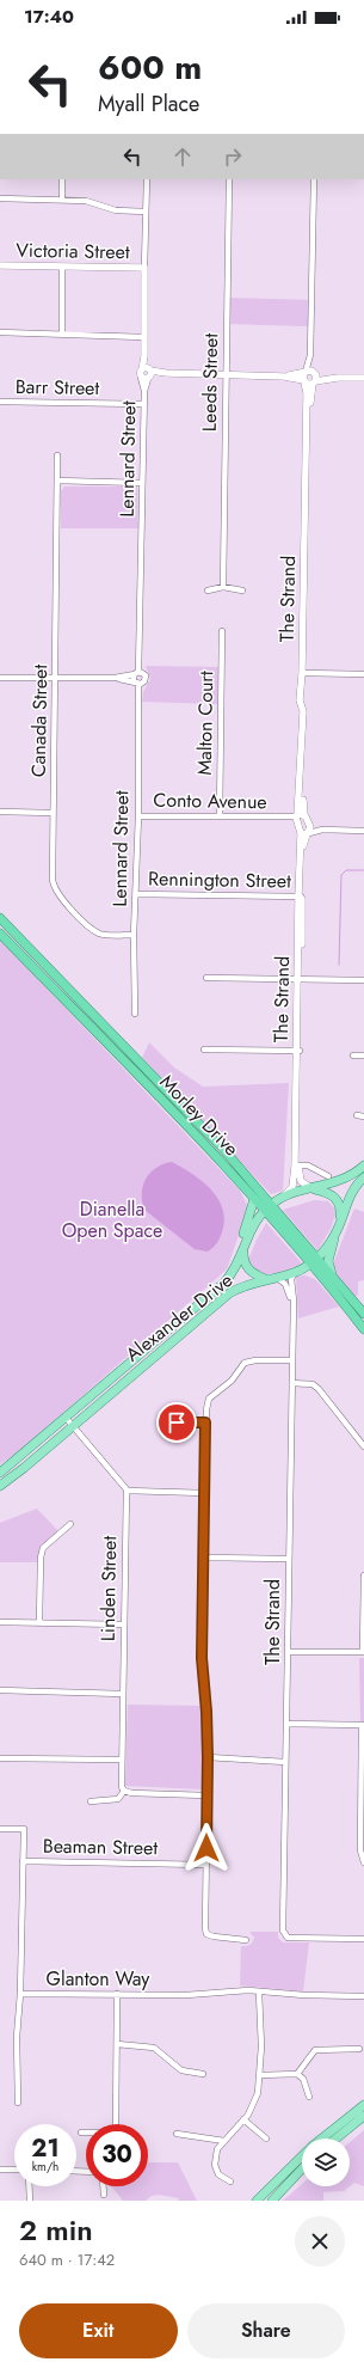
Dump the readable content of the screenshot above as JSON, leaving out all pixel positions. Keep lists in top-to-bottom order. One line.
{"streets":{"highway":["Morley Drive"],"main road":["Alexander Drive"],"street":["Victoria Street","Leeds Street","Barr Street","Lennard Street","The Strand","Canada Street","Malton Court","Conto Avenue","Rennington Street","Linden Street","Beaman Street","Glanton Way"]},"crossings":[["Victoria Street","Lennard Street"],["Barr Street","Lennard Street"],["Lennard Street","Canada Street"],["Lennard Street","Conto Avenue"],["Lennard Street","Rennington Street"],["The Strand","Conto Avenue"],["The Strand","Rennington Street"],["The Strand","Alexander Drive"],["Malton Court","Conto Avenue"],["Morley Drive","Alexander Drive"],["Beaman Street","Glanton Way"]],"parks":["Dianella Open Space"],"page":{"status":"17:40","turn":["600 m","Myall Place"],"speed":"21 km/h","limit":"30","heading":["2 min","640 m · 17:42"],"buttons":["Exit","Share"]}}
